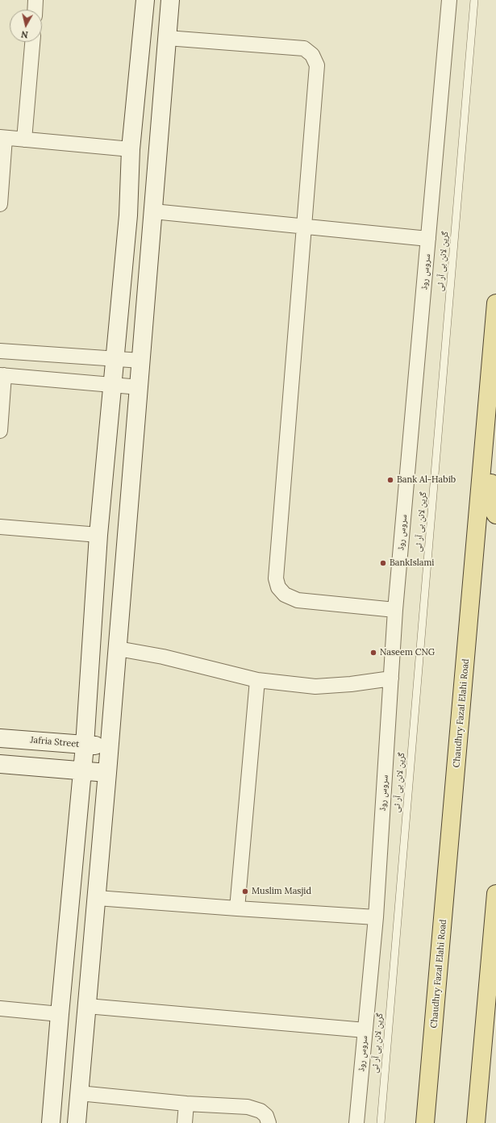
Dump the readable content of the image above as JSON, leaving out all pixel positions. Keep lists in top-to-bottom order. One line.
{"streets":{"main road":["Chaudhry Fazal Elahi Road"],"street":["سروس روڈ","Jafria Street"],"lane":["گرین لائن بی آر ٹی"]},"places":["Bank Al-Habib","BankIslami","Naseem CNG","Muslim Masjid"],"north":"bottom"}
